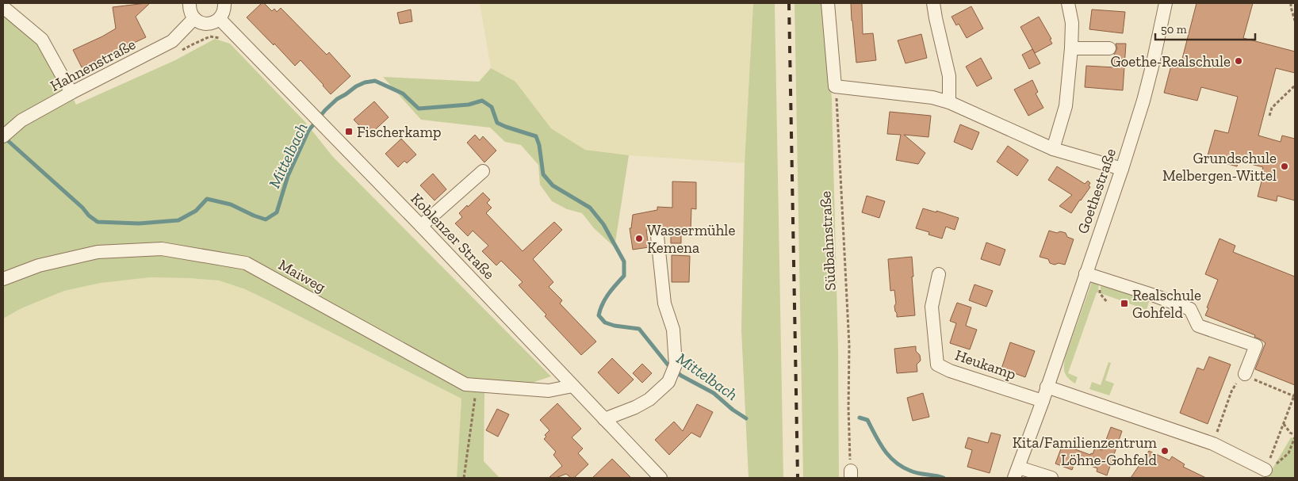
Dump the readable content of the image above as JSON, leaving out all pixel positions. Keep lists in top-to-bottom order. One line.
{"streets":{"street":["Hahnenstraße","Goethestraße","Koblenzer Straße","Maiweg","Heukamp"],"path":["Südbahnstraße"]},"crossings":[["Goethestraße","Heukamp"],["Koblenzer Straße","Maiweg"]],"water":["Mittelbach"],"places":{"other":["Goethe-Realschule","Grundschule Melbergen-Wittel","Wassermühle Kemena","Kita/Familienzentrum Löhne-Gohfeld"],"transit":["Fischerkamp","Realschule Gohfeld"]},"scale_bar":"50 m"}
